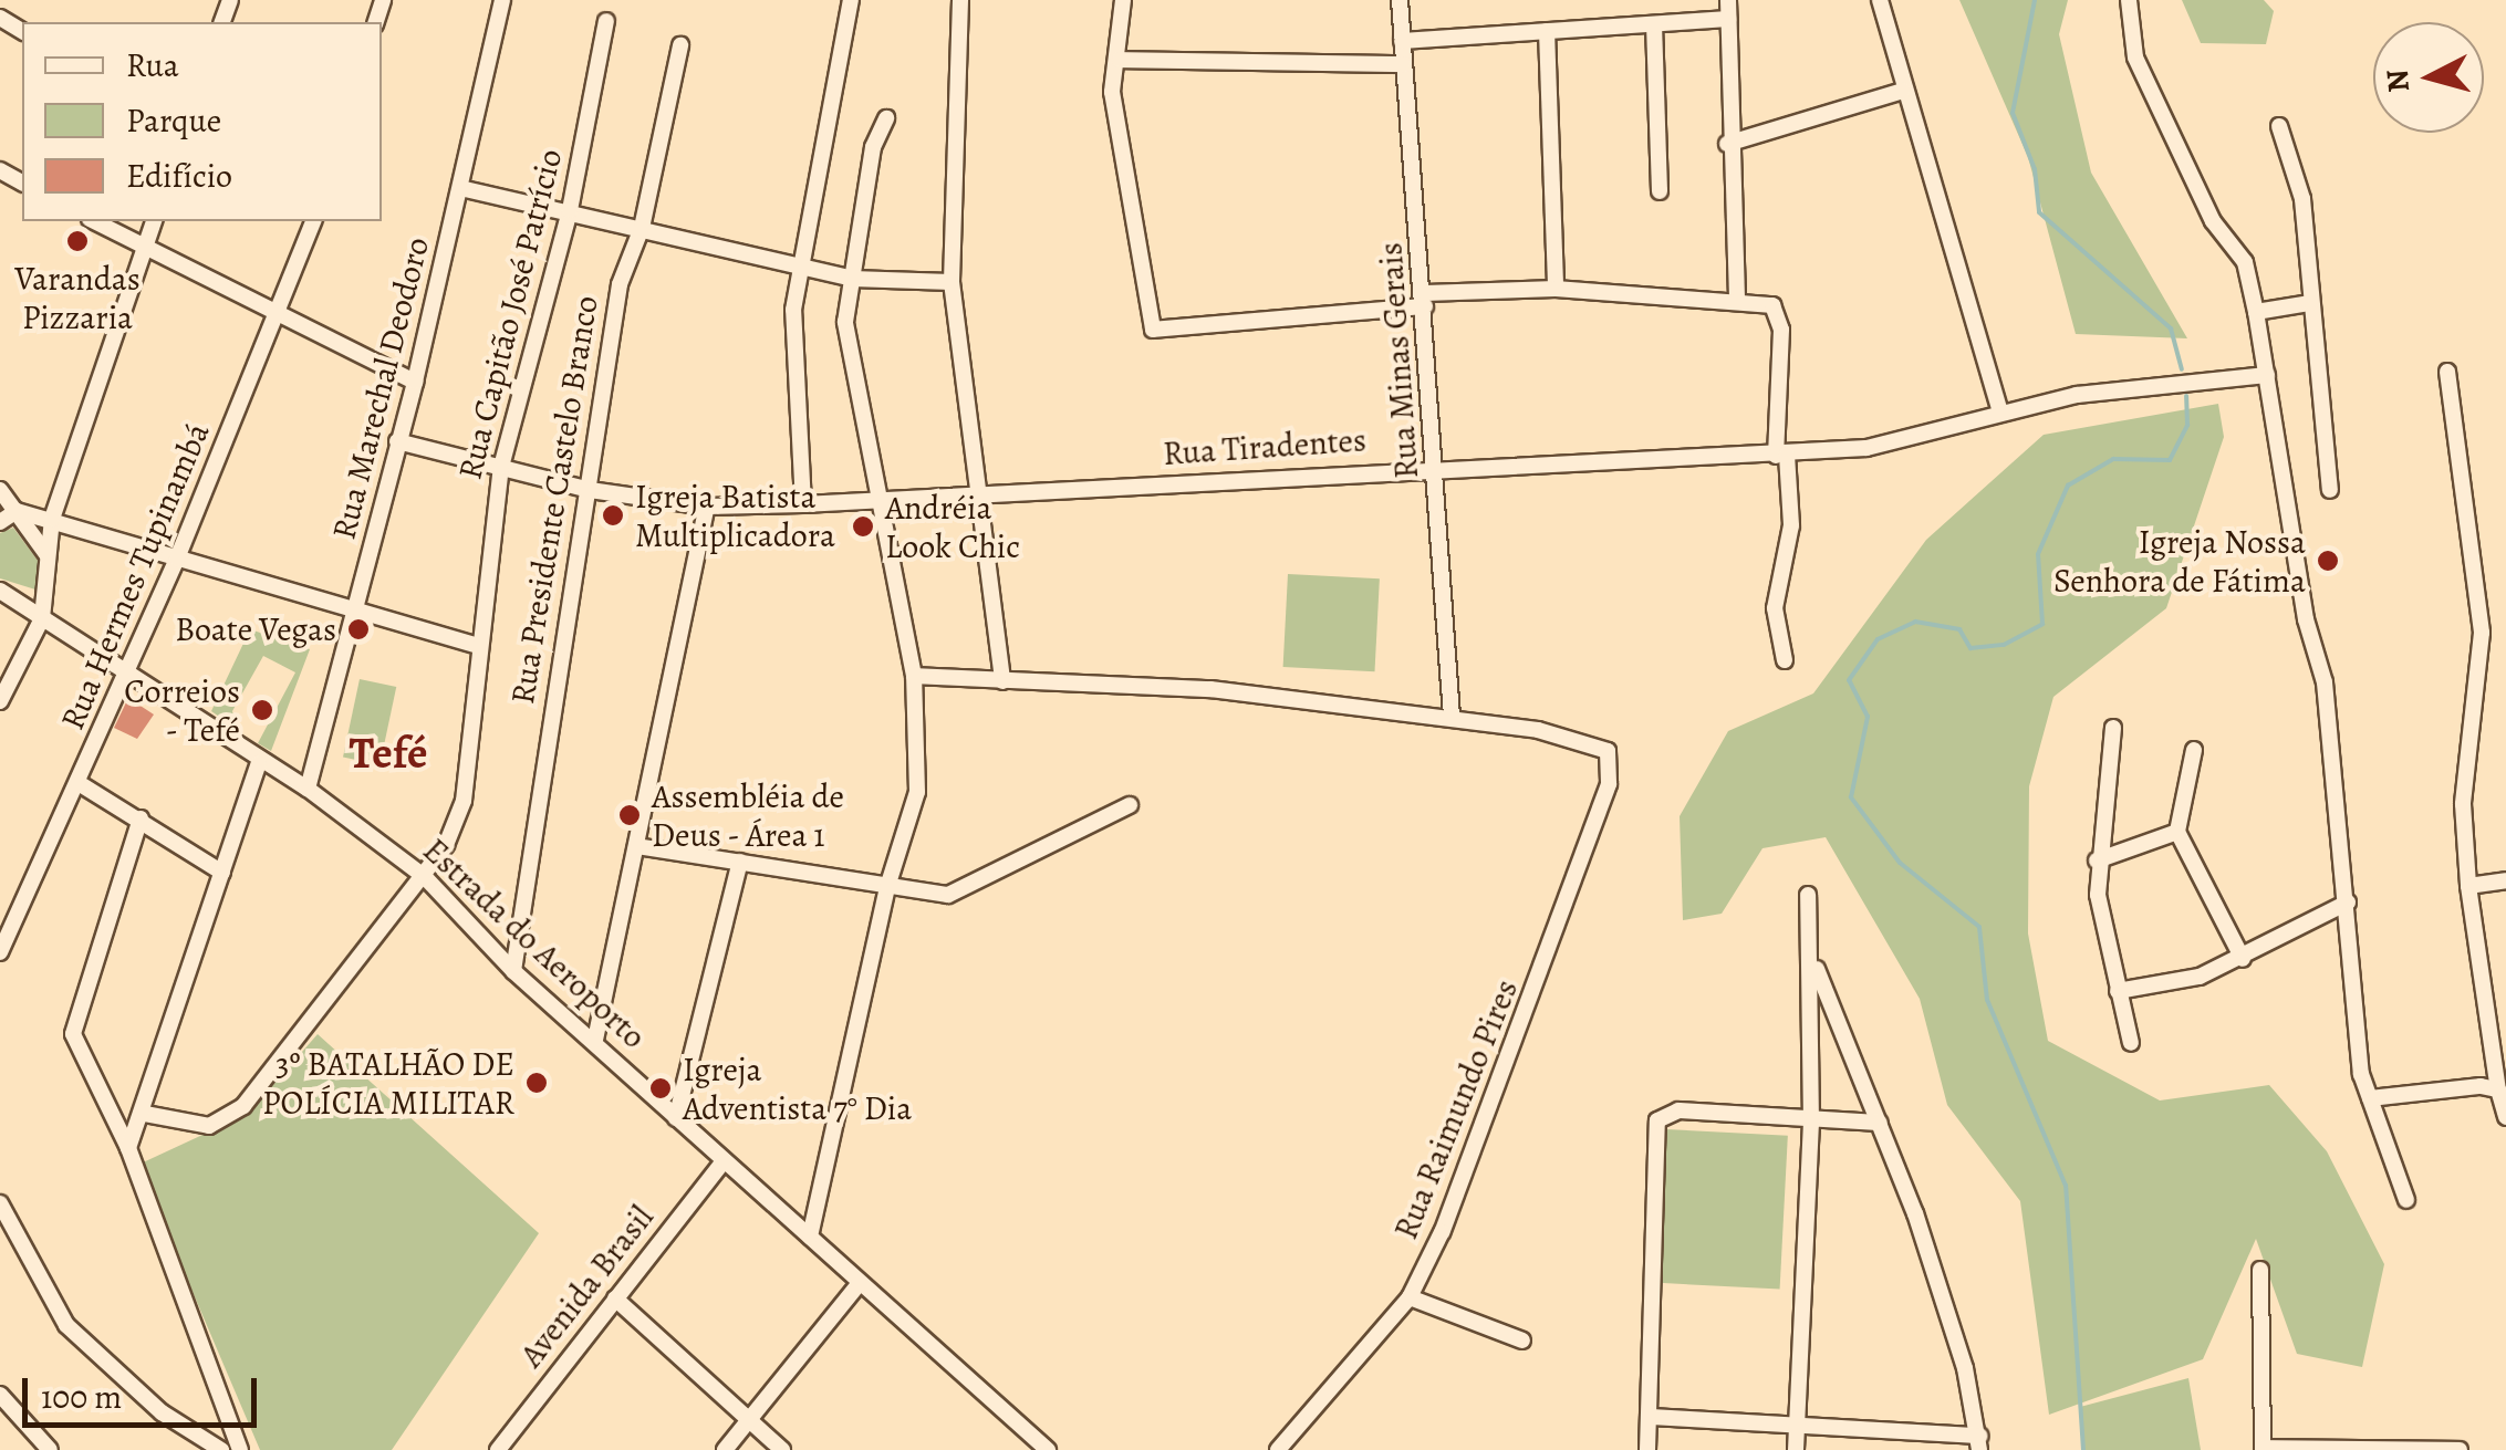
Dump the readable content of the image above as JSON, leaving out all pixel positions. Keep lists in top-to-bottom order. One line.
{"streets":{"street":["Rua Capitão José Patrício","Rua Minas Gerais","Rua Marechal Deodoro","Rua Tiradentes","Rua Presidente Castelo Branco","Rua Hermes Tupinambá","Estrada do Aeroporto","Rua Raimundo Pires","Avenida Brasil"]},"crossings":[["Rua Capitão José Patrício","Rua Tiradentes"],["Rua Capitão José Patrício","Estrada do Aeroporto"],["Rua Minas Gerais","Rua Tiradentes"],["Rua Minas Gerais","Rua Raimundo Pires"],["Rua Marechal Deodoro","Rua Tiradentes"],["Rua Marechal Deodoro","Estrada do Aeroporto"],["Rua Tiradentes","Rua Presidente Castelo Branco"],["Rua Presidente Castelo Branco","Estrada do Aeroporto"],["Rua Hermes Tupinambá","Estrada do Aeroporto"],["Estrada do Aeroporto","Avenida Brasil"]],"districts":["Tefé"],"places":["Varandas Pizzaria","Igreja Batista Multiplicadora","Andréia Look Chic","Igreja Nossa Senhora de Fátima","Boate Vegas","Correios - Tefé","Assembléia de Deus - Área 1","3º BATALHÃO DE POLÍCIA MILITAR","Igreja Adventista 7° Dia"],"legend":["Rua","Parque","Edifício"],"scale_bar":"100 m","north":"left"}
